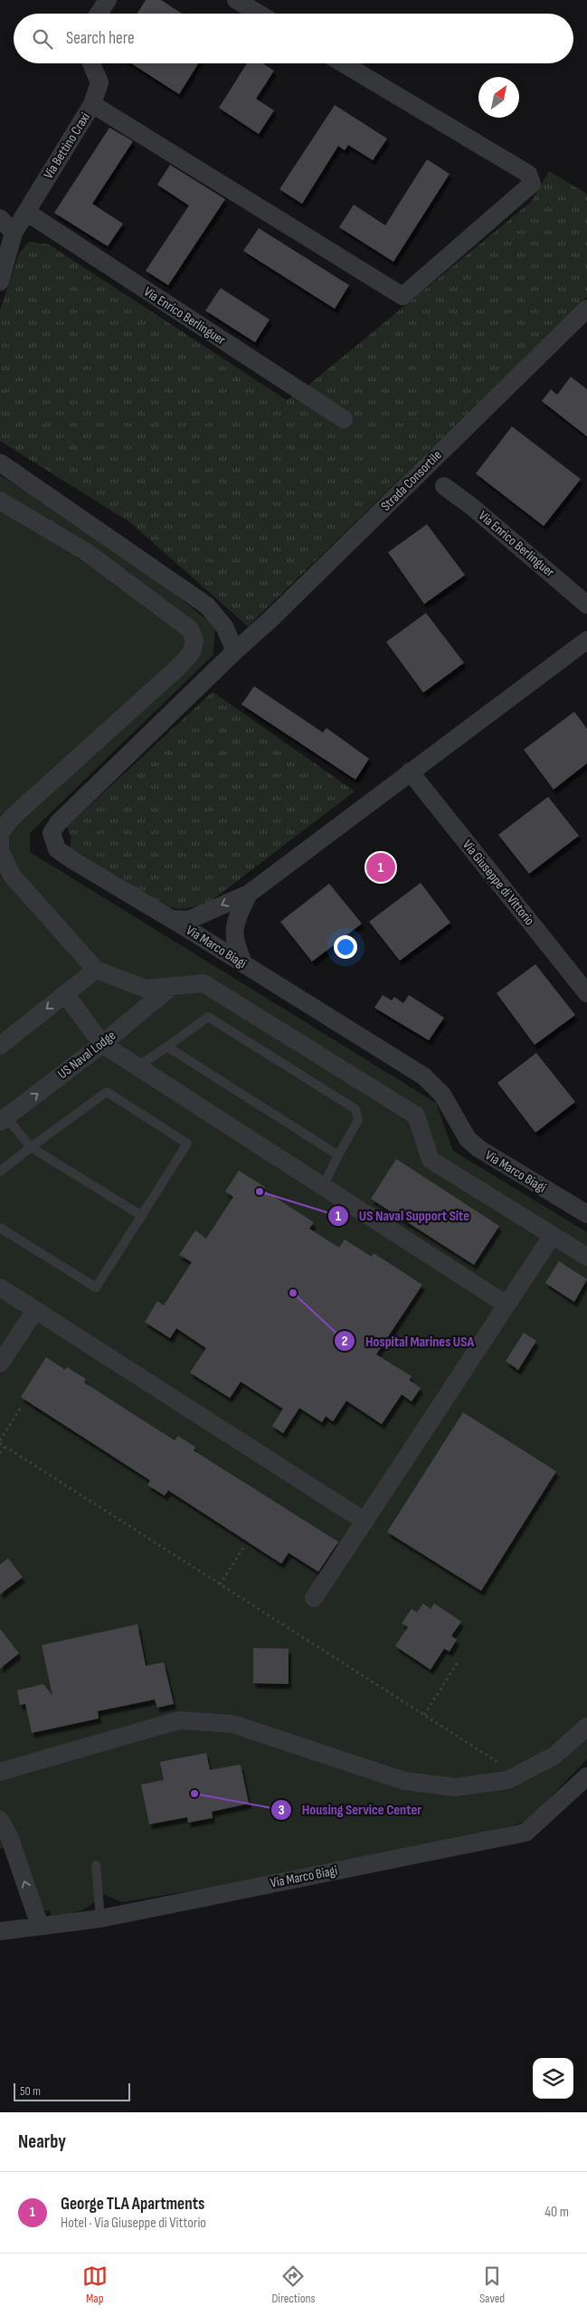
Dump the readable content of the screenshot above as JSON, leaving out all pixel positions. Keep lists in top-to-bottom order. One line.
{"streets":{"street":["Via Bettino Craxi","Via Enrico Berlinguer","Strada Consortile","Via Giuseppe di Vittorio","Via Marco Biagi","US Naval Lodge"]},"crossings":[["Via Bettino Craxi","Via Enrico Berlinguer"],["Strada Consortile","Via Marco Biagi"]],"places":["US Naval Support Site","Hospital Marines USA","Housing Service Center"],"scale_bar":"50 m","north":"top right","page":{"search":"Search here","pins":"1","scale":"50 m","heading":"Nearby","list":[{"mark":"1","name":"George TLA Apartments","note":"Hotel · Via Giuseppe di Vittorio","value":"40 m"}],"nav":["Map","Directions","Saved"]}}
